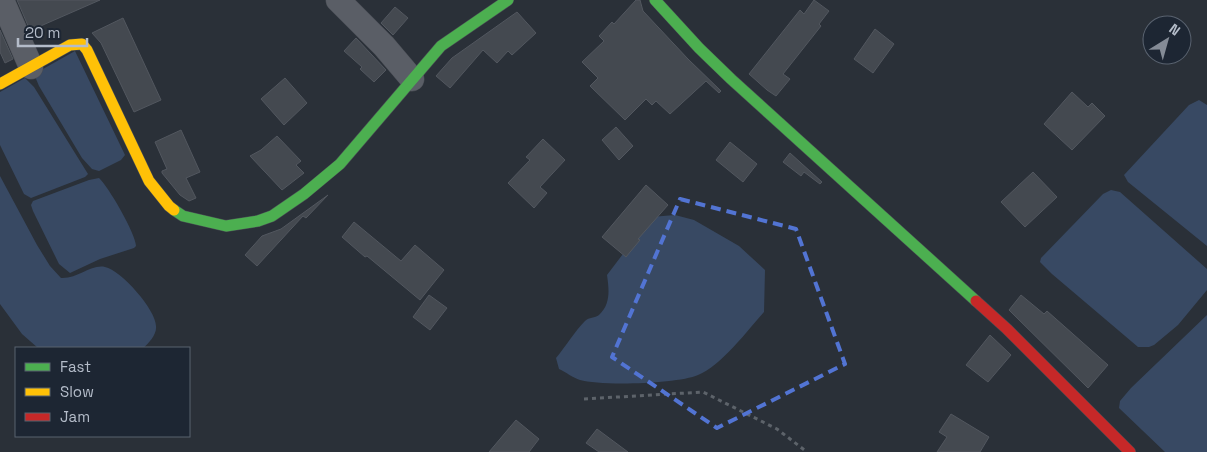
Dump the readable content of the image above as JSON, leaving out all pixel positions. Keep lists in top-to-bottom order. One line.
{"legend":["Fast","Slow","Jam"],"scale_bar":"20 m","north":"top right"}
